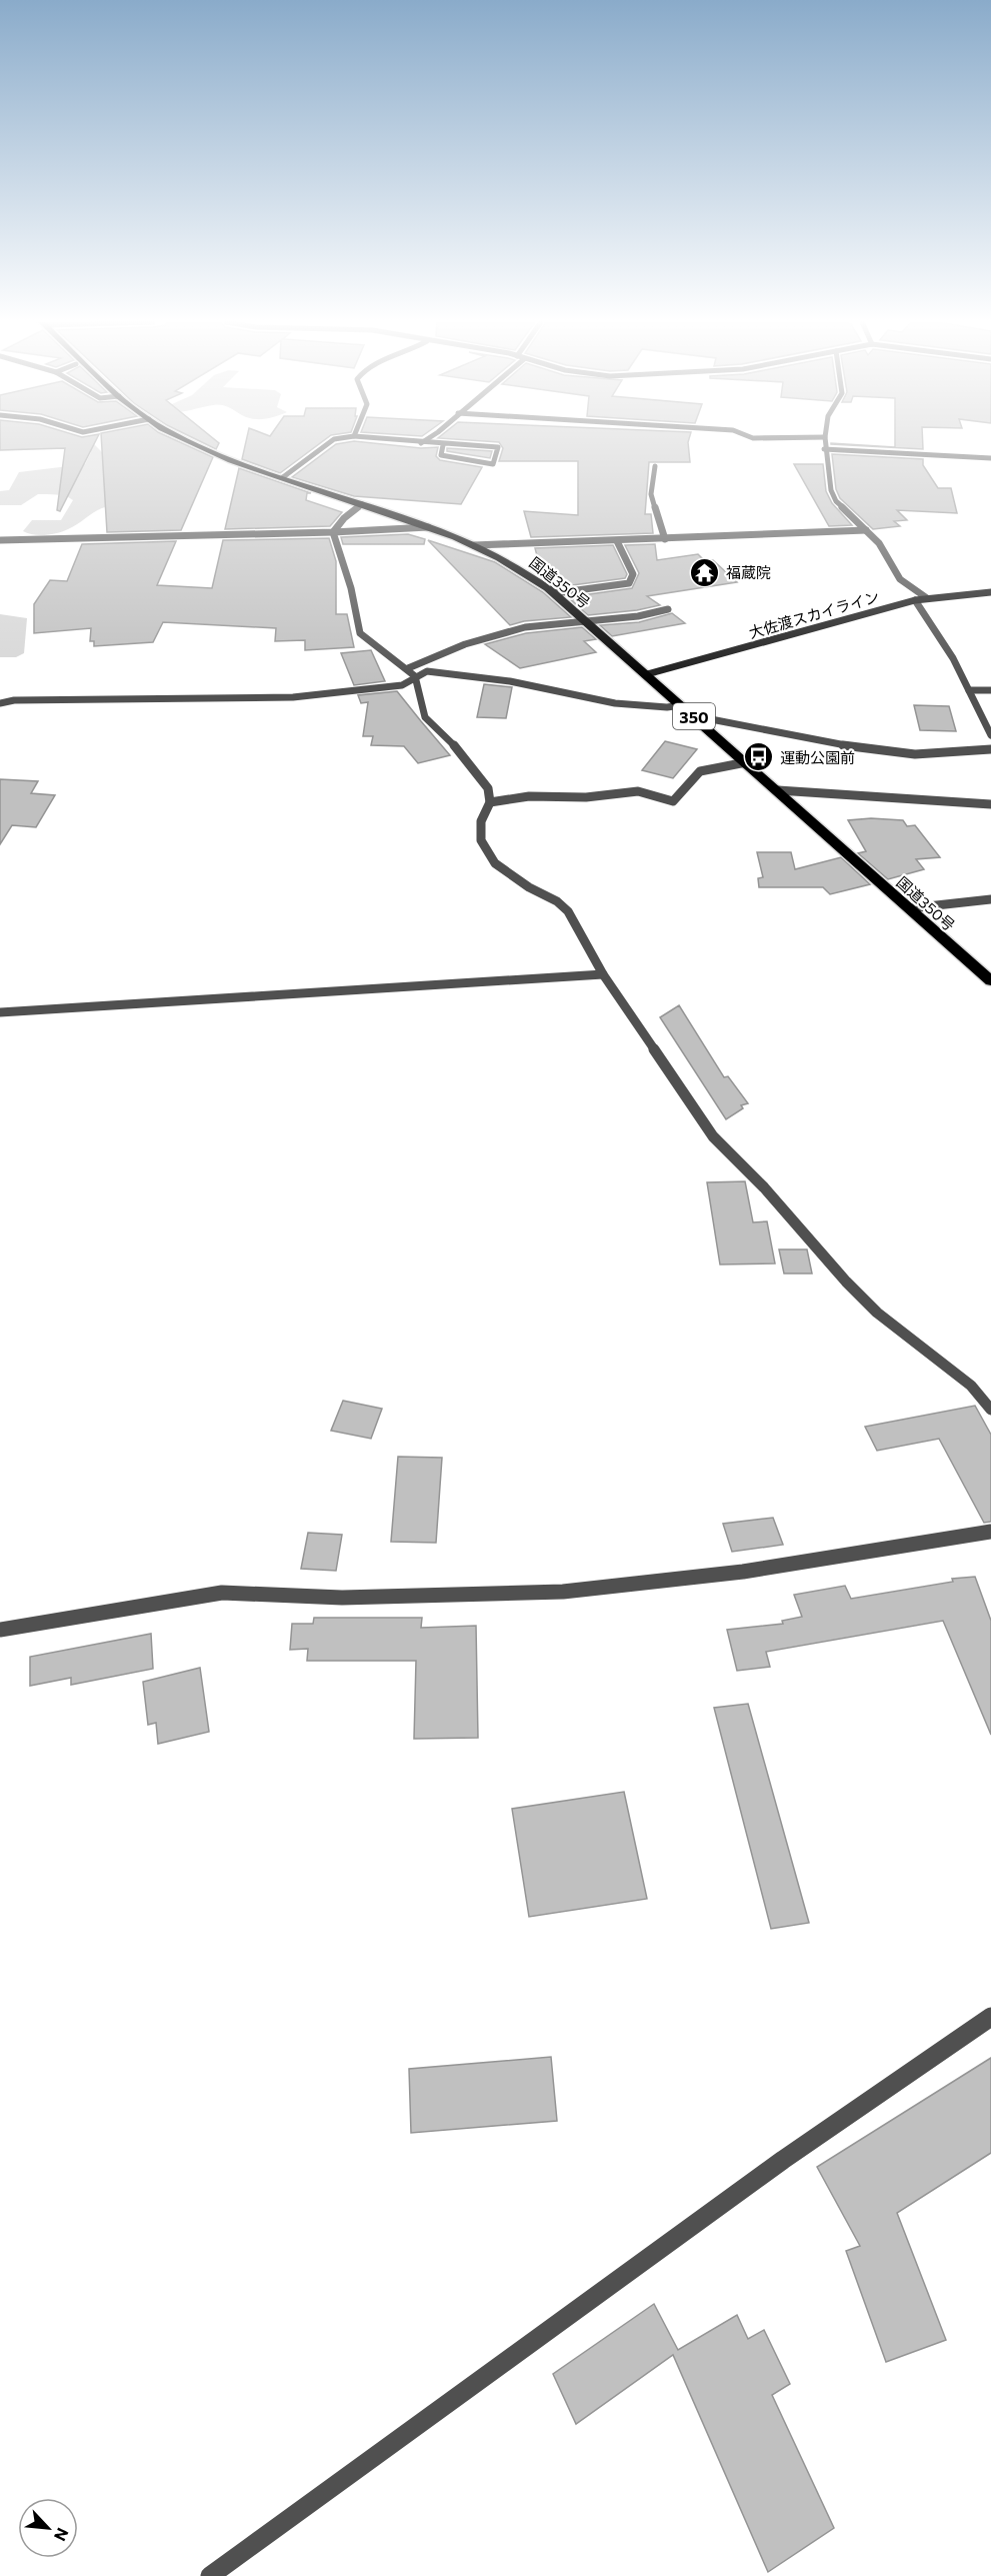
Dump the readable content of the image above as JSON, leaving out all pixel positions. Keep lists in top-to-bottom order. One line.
{"streets":{"highway":["国道350号","350"],"street":["大佐渡スカイライン"]},"crossings":[["国道350号","大佐渡スカイライン"]],"places":{"temple":["福蔵院"],"bus stop":["運動公園前"]},"north":"bottom right"}
